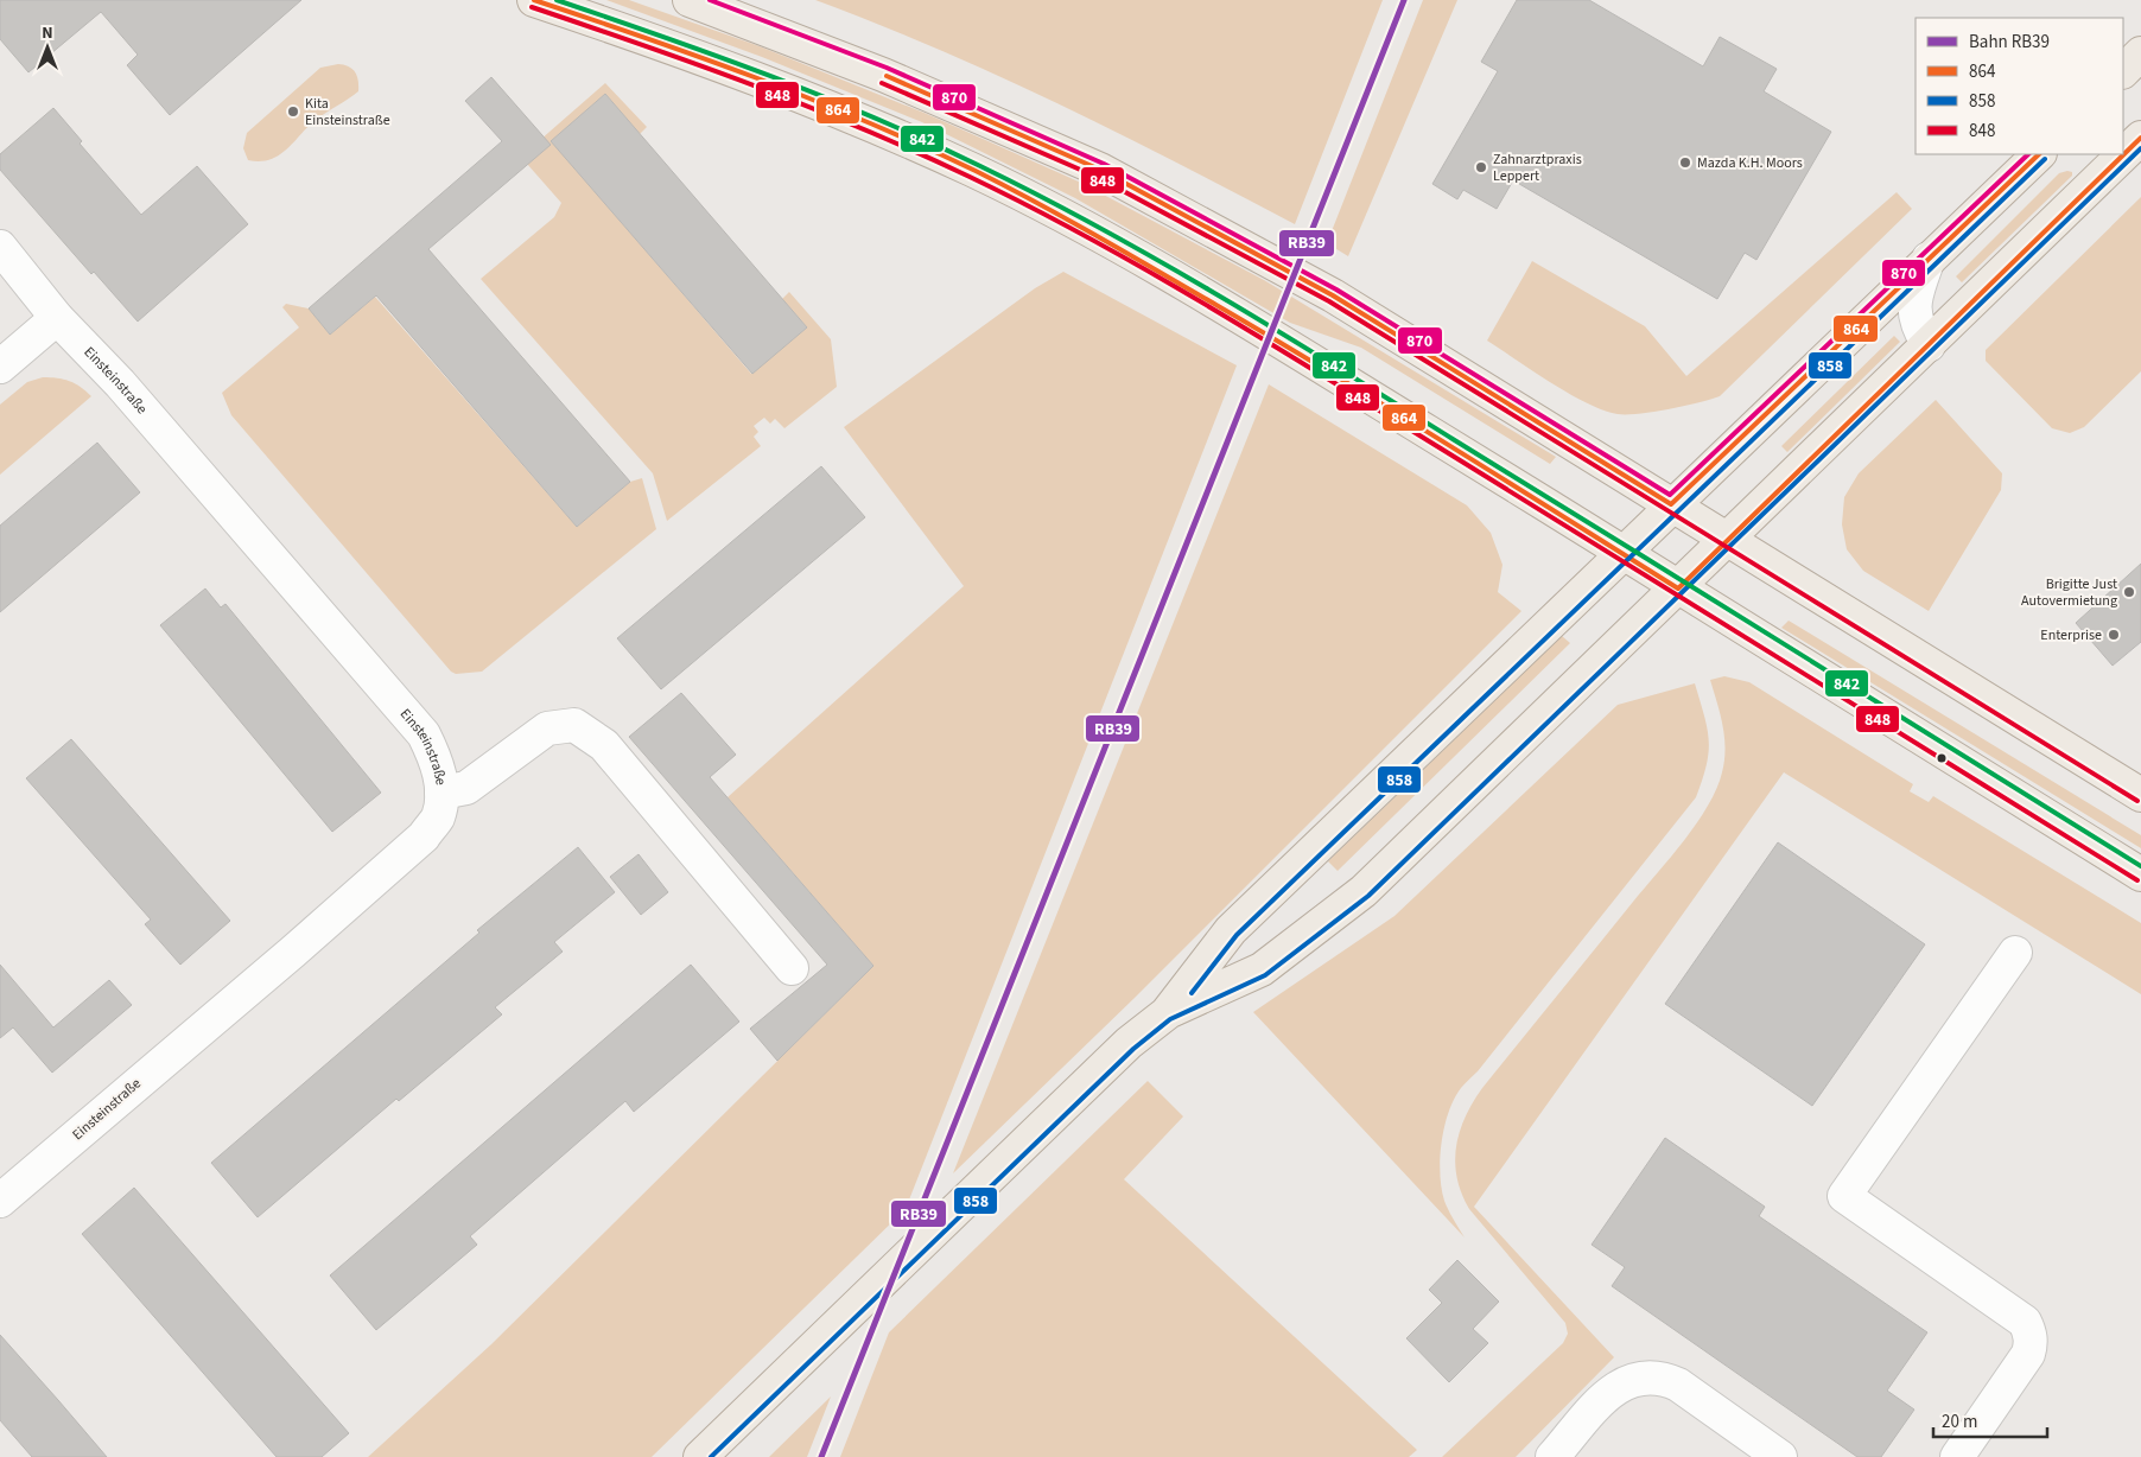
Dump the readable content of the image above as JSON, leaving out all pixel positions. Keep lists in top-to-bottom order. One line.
{"streets":{"street":["Einsteinstraße"]},"places":["Kita Einsteinstraße","Mazda K.H. Moors","Zahnarztpraxis Leppert","Brigitte Just Autovermietung","Enterprise"],"lines":["rail line RB39","transit line 864","transit line 842","transit line 870","transit line 848","transit line 858"],"legend":["Bahn RB39","864","858","848"],"scale_bar":"20 m","north":"top"}
